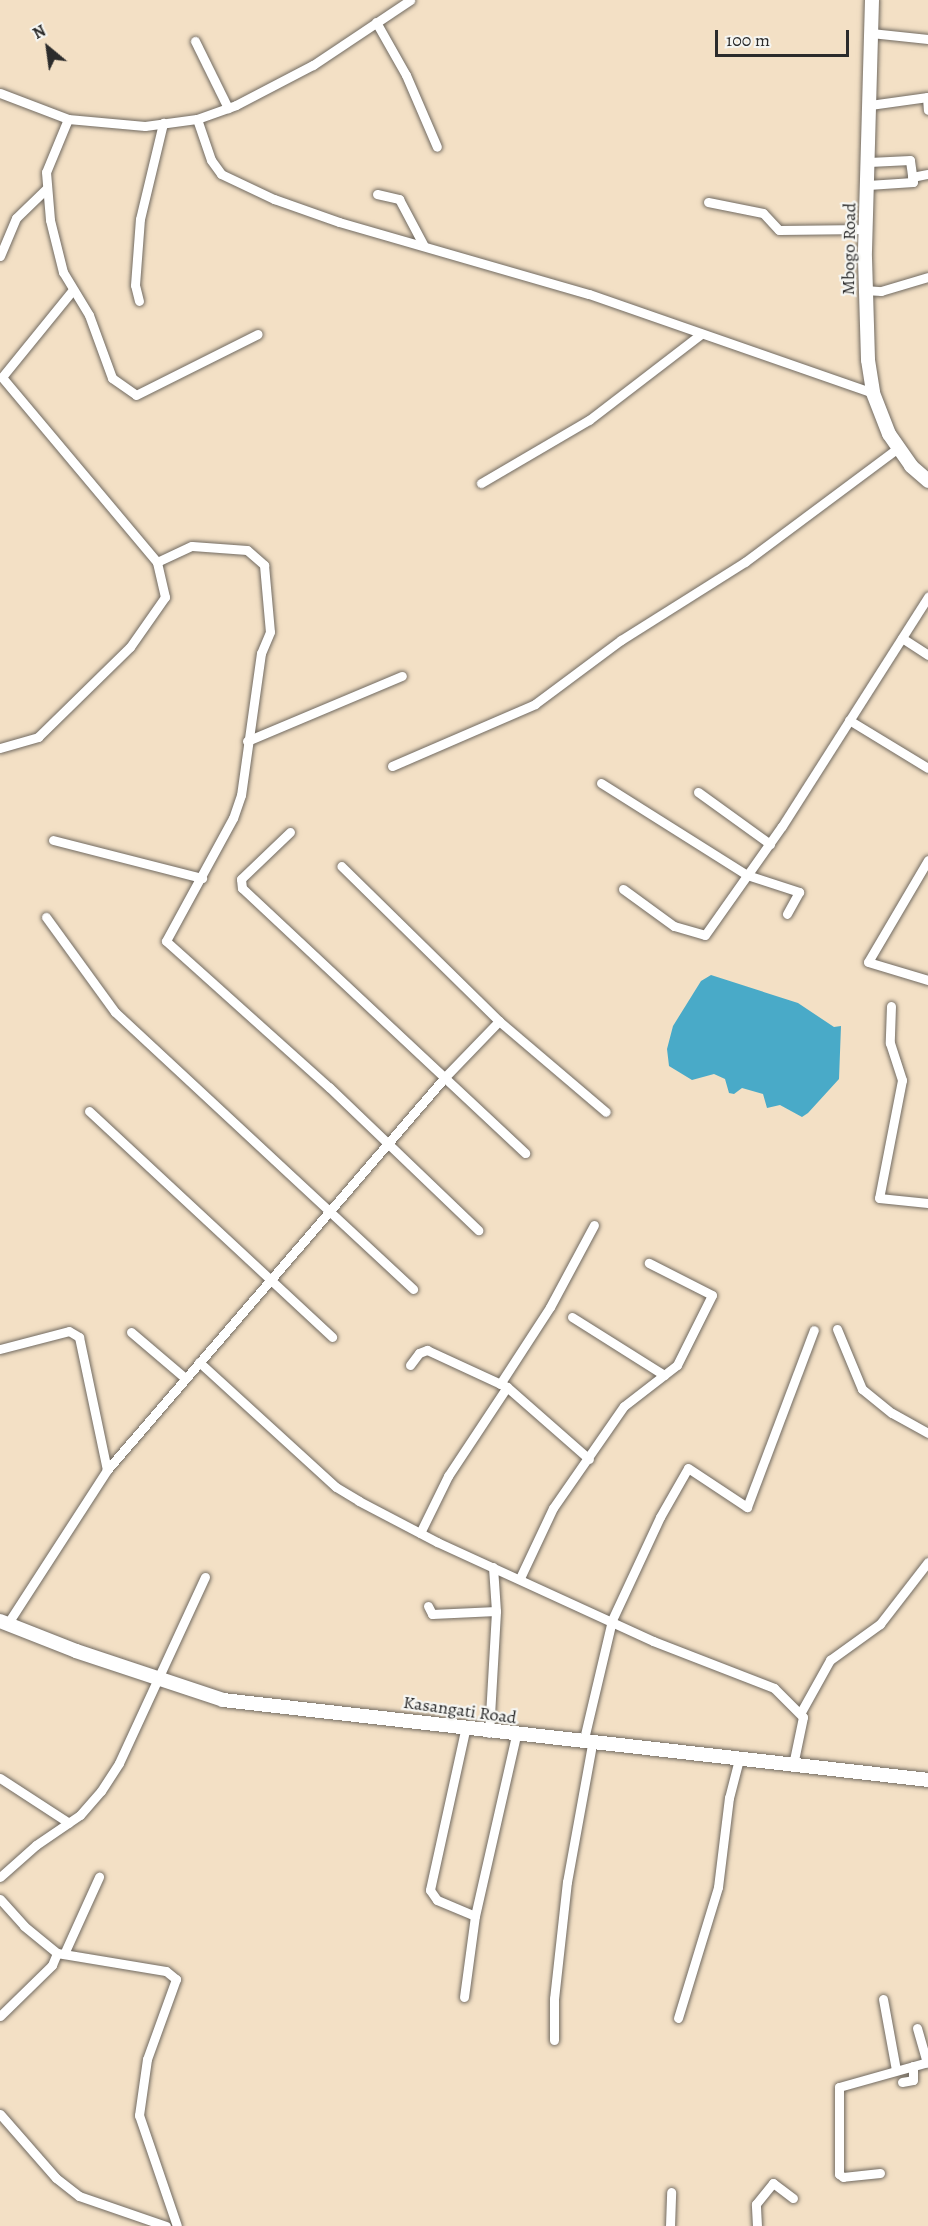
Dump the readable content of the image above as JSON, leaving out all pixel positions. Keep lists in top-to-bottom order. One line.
{"streets":{"street":["Mbogo Road","Kasangati Road"]},"scale_bar":"100 m","north":"top left"}
